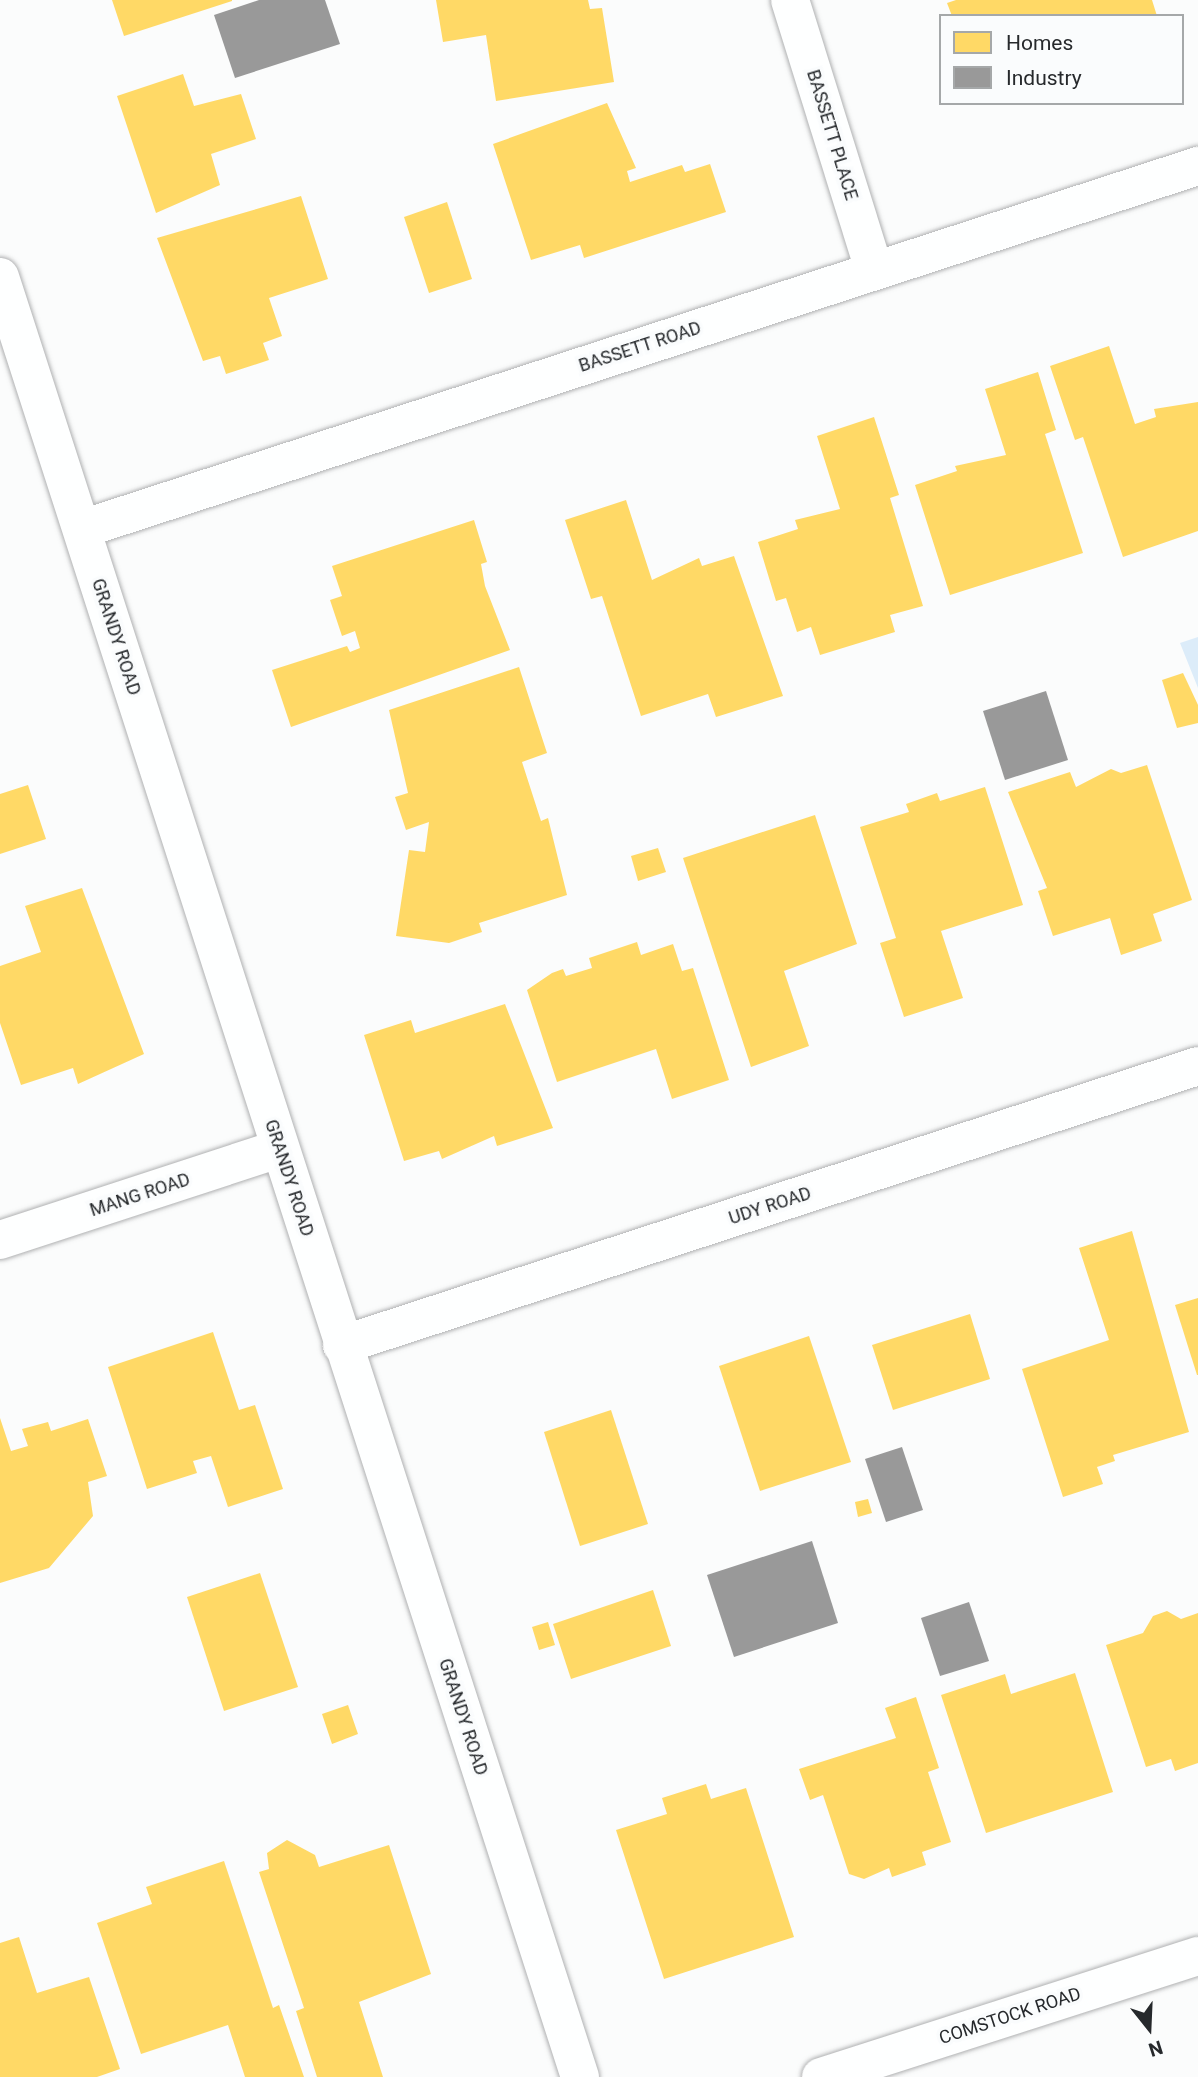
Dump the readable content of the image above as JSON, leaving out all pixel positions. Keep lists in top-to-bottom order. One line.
{"streets":{"street":["BASSETT PLACE","BASSETT ROAD","GRANDY ROAD","MANG ROAD","UDY ROAD","COMSTOCK ROAD"]},"crossings":[["BASSETT PLACE","BASSETT ROAD"],["BASSETT ROAD","GRANDY ROAD"],["GRANDY ROAD","MANG ROAD"],["GRANDY ROAD","UDY ROAD"]],"legend":["Homes","Industry"],"north":"bottom"}
